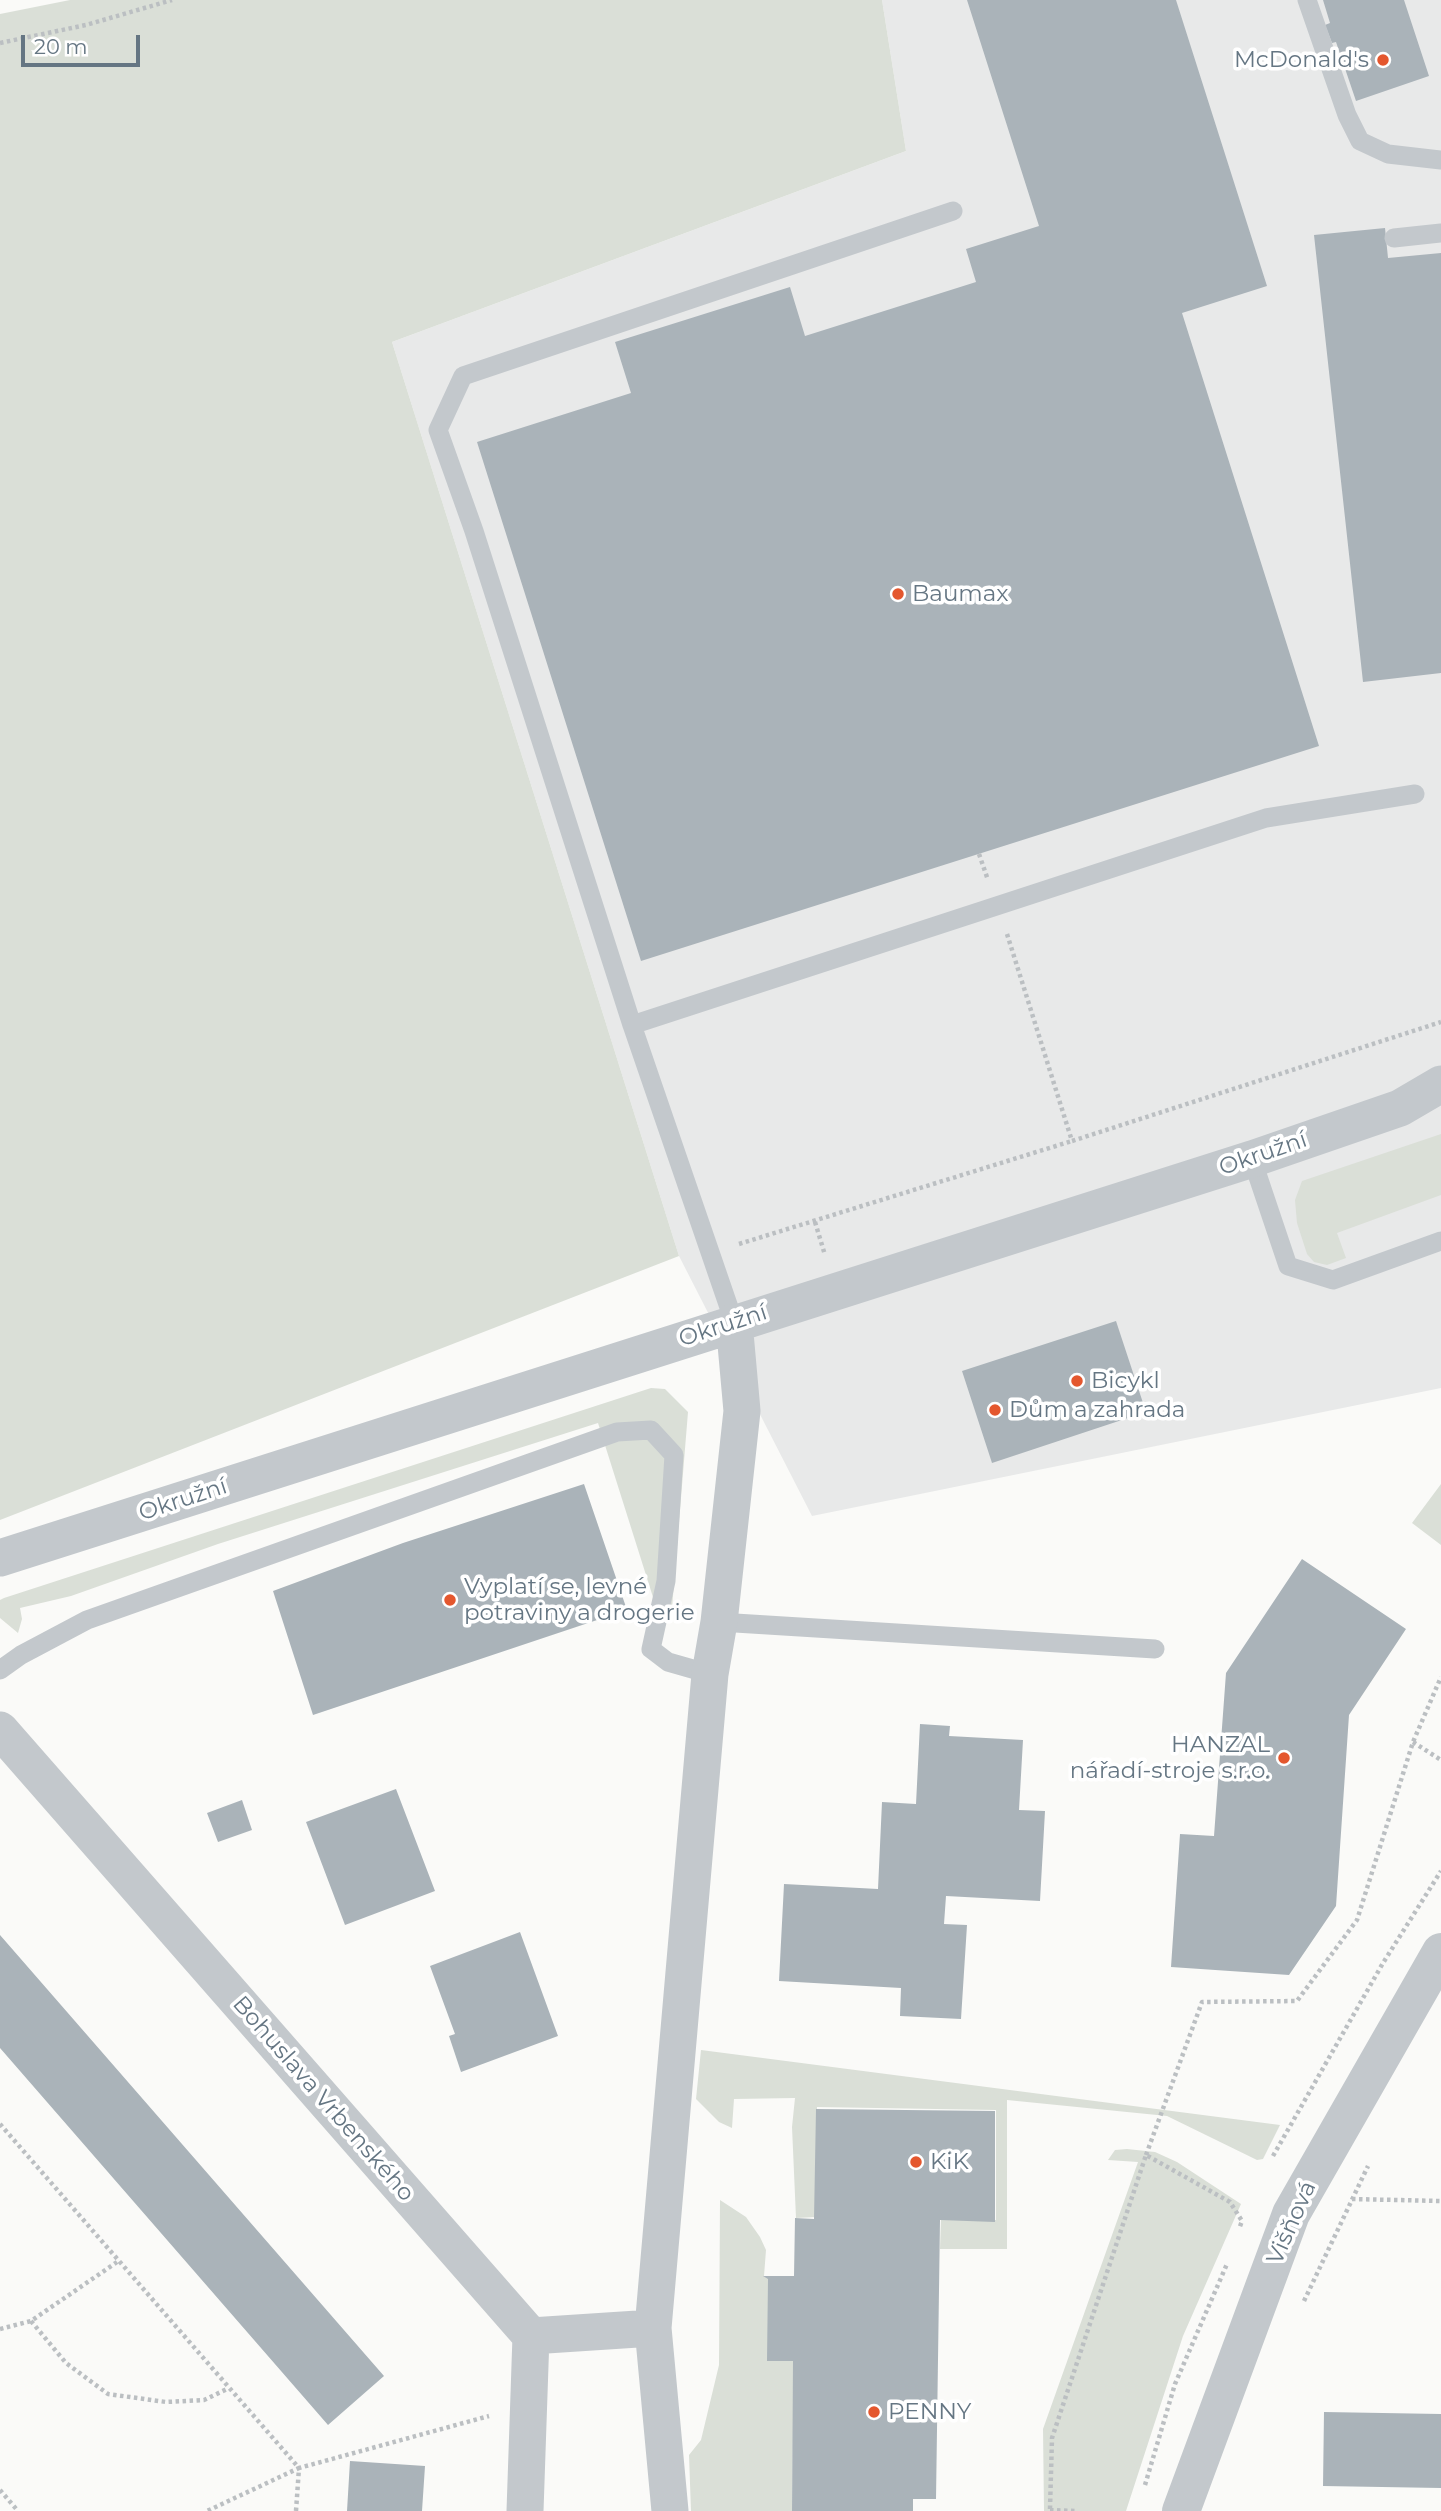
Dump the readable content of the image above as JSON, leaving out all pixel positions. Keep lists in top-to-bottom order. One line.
{"streets":{"street":["Okružní","Bohuslava Vrbenského","Višňová"]},"places":["McDonald's","Baumax","Bicykl","Dům a zahrada","Vyplatí se, levné potraviny a drogerie","HANZAL nářadí-stroje s.r.o.","KiK","PENNY"],"scale_bar":"20 m"}
